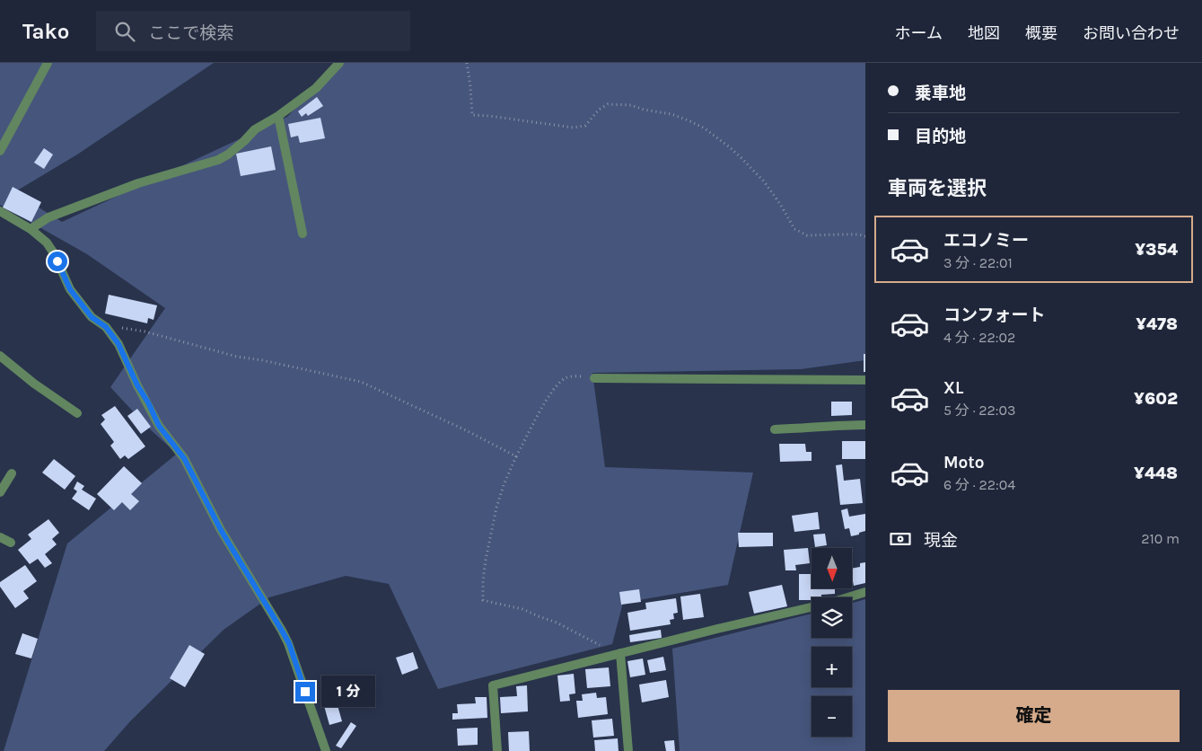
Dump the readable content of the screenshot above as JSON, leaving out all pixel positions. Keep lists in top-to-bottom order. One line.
{"north":"bottom","page":{"header":"Tako","search":"ここで検索","nav":["ホーム","地図","概要","お問い合わせ"],"banner":["乗車地","目的地"],"heading":"車両を選択","list":[{"name":"エコノミー","note":"3 分 · 22:01","value":"¥354"},{"name":"コンフォート","note":"4 分 · 22:02","value":"¥478"},{"name":"XL","note":"5 分 · 22:03","value":"¥602"},{"name":"Moto","note":"6 分 · 22:04","value":"¥448"}],"pay":["現金","210 m"],"map_buttons":["+","−"],"bubble":"1 分","buttons":"確定"}}
